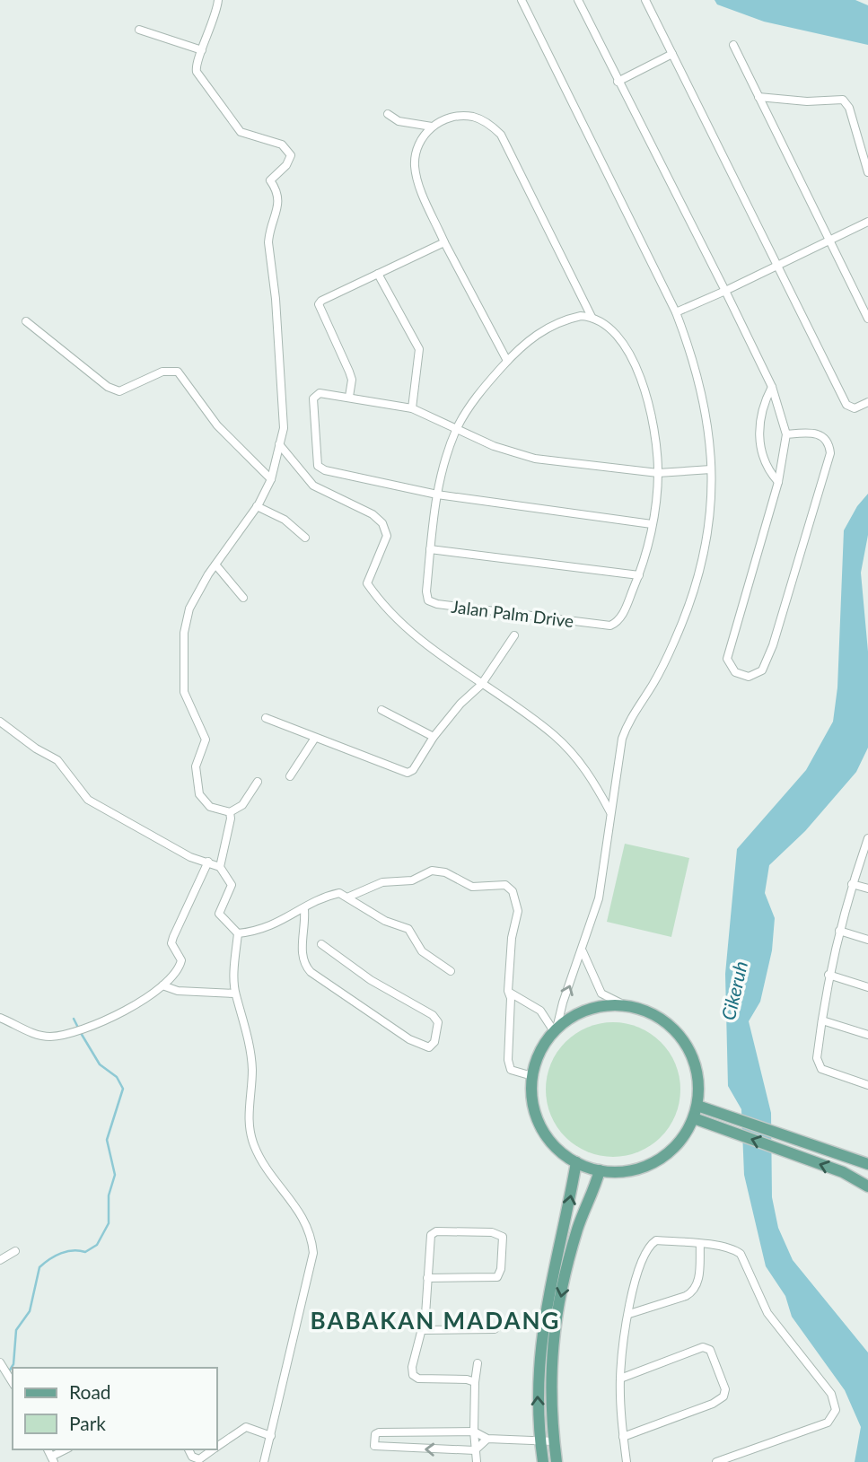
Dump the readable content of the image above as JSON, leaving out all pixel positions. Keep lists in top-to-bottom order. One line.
{"streets":{"street":["Jalan Palm Drive"]},"districts":["BABAKAN MADANG"],"water":["Cikeruh"],"legend":["Road","Park"]}
